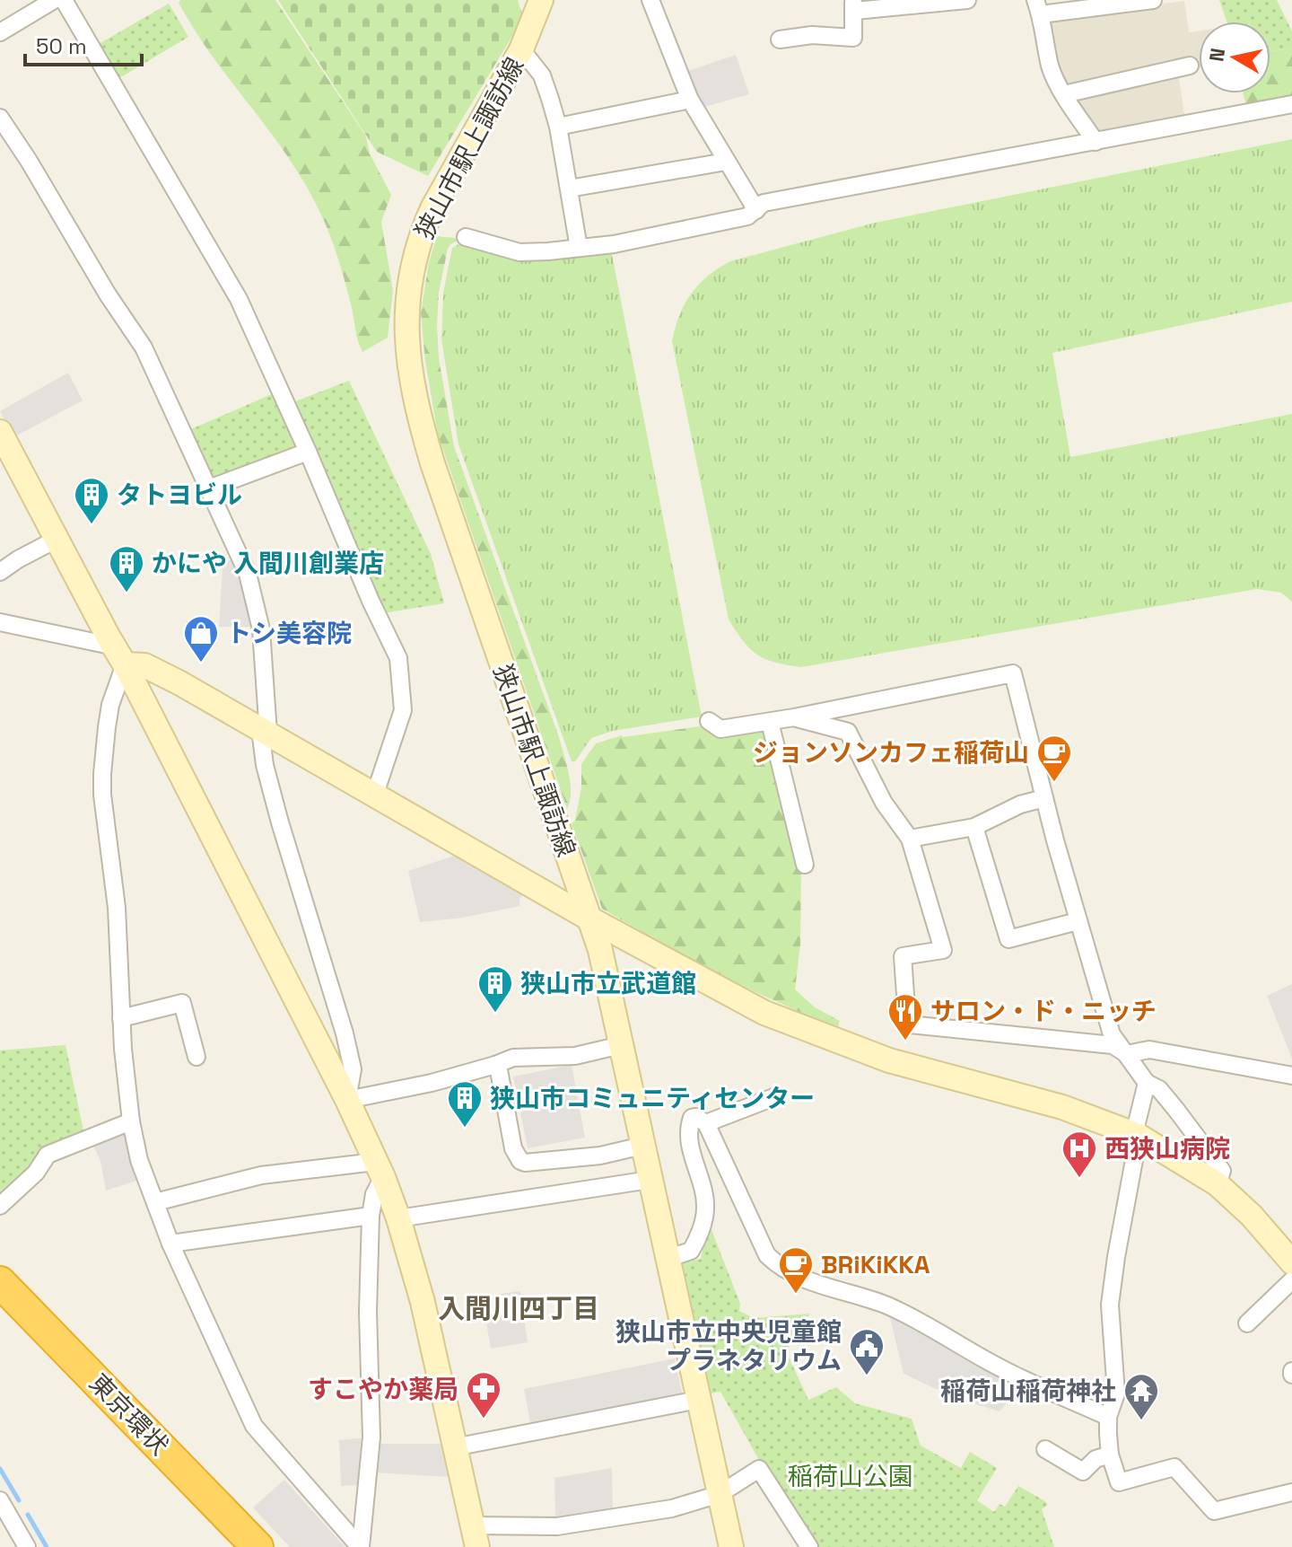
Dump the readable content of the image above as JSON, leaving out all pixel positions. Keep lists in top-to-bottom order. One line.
{"streets":{"highway":["東京環状"],"street":["狭山市駅上諏訪線"]},"districts":["入間川四丁目"],"parks":["稲荷山公園"],"places":{"building":["タトヨビル","かにや 入間川創業店","狭山市立武道館","狭山市コミュニティセンター"],"shop":["トシ美容院"],"cafe":["ジョンソンカフェ稲荷山","BRiKiKKA"],"restaurant":["サロン・ド・ニッチ"],"hospital":["西狭山病院"],"public building":["狭山市立中央児童館 プラネタリウム"],"pharmacy":["すこやか薬局"],"temple":["稲荷山稲荷神社"]},"scale_bar":"50 m","north":"left"}
